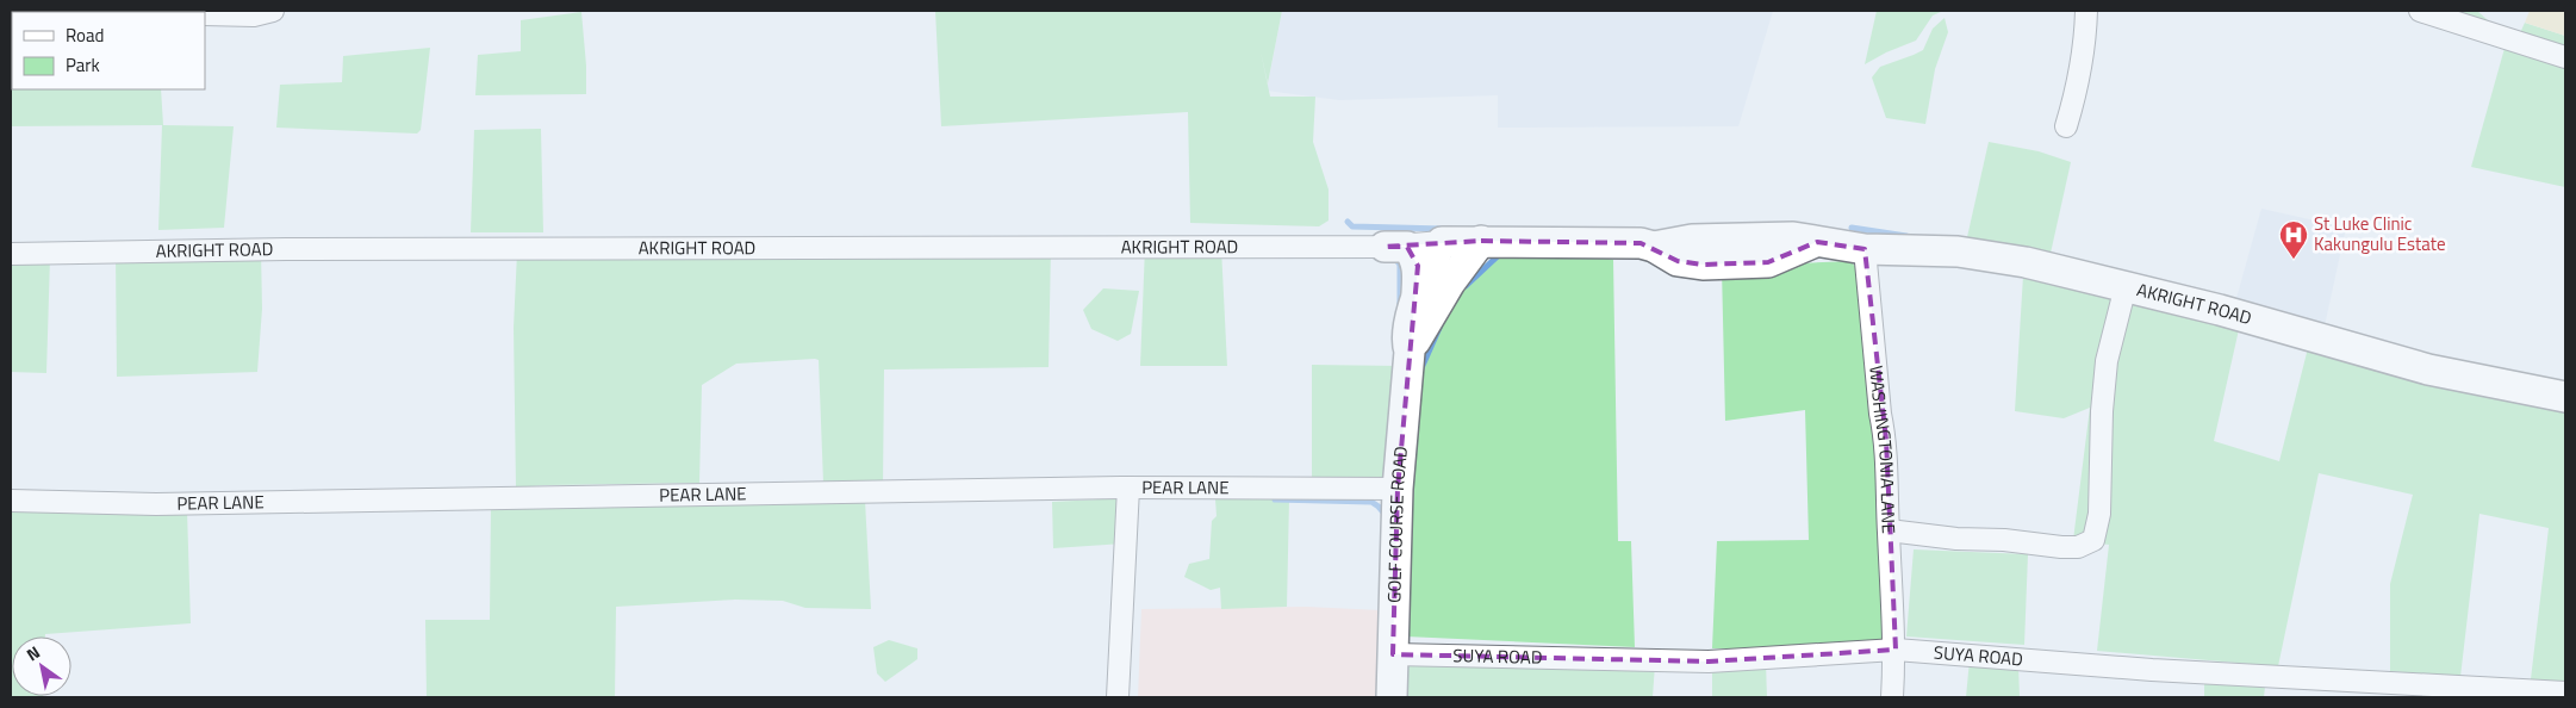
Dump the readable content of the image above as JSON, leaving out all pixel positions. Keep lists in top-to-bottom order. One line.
{"streets":{"street":["AKRIGHT ROAD","WASHINGTONIA LANE","PEAR LANE","GOLF COURSE ROAD","SUYA ROAD"]},"crossings":[["AKRIGHT ROAD","WASHINGTONIA LANE"],["AKRIGHT ROAD","GOLF COURSE ROAD"],["WASHINGTONIA LANE","SUYA ROAD"],["PEAR LANE","GOLF COURSE ROAD"],["GOLF COURSE ROAD","SUYA ROAD"]],"places":{"hospital":["St Luke Clinic Kakungulu Estate"]},"legend":["Road","Park"],"north":"top left"}
